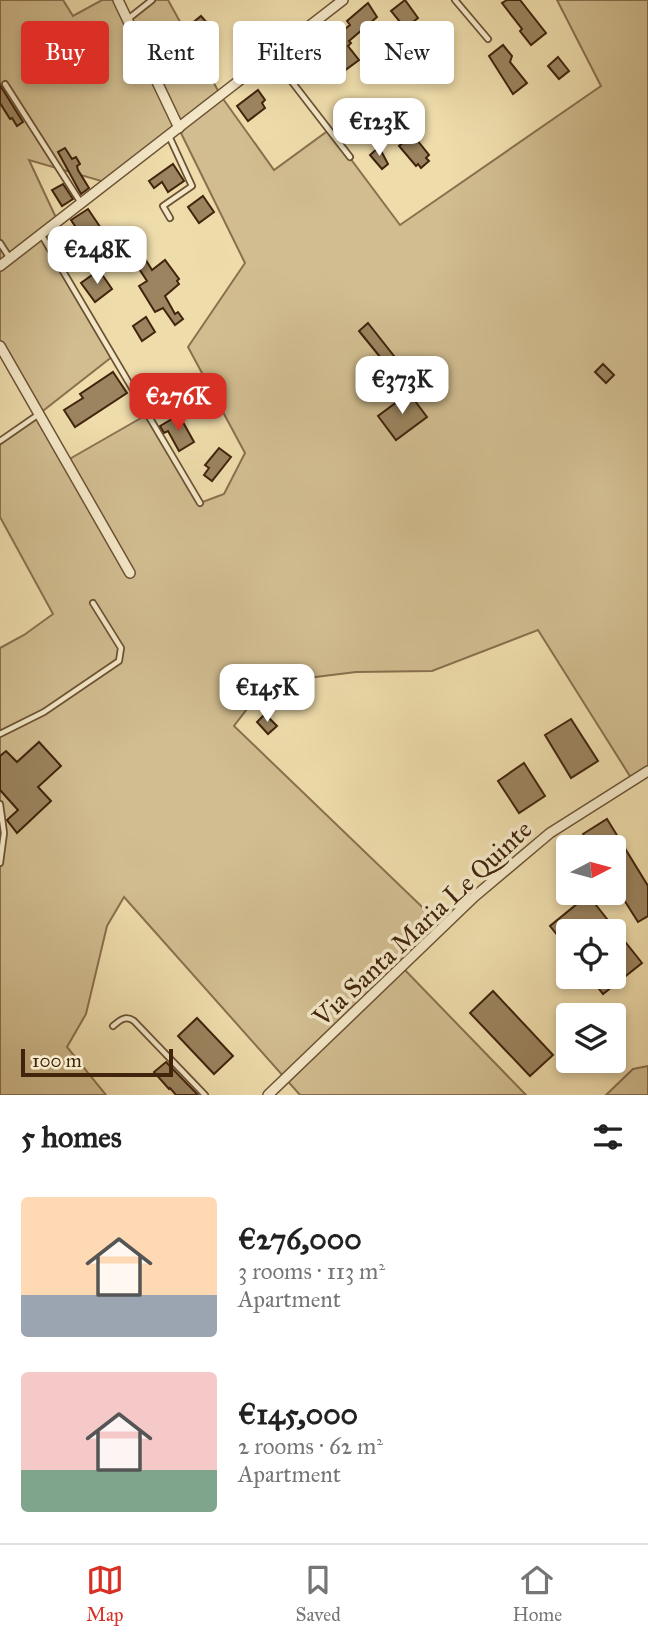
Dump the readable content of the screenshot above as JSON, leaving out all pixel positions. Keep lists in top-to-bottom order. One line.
{"streets":{"street":["Via Santa Maria Le Quinte"]},"scale_bar":"100 m","north":"right","page":{"chip":["Buy","Rent","Filters","New"],"price":["€123K","€248K","€373K","€276K","€145K"],"scale":"100 m","heading":"5 homes","list":[{"name":"€276,000","note":"3 rooms · 113 m² · Apartment"},{"name":"€145,000","note":"2 rooms · 62 m² · Apartment"}],"tabs":["Map","Saved","Home"]}}
